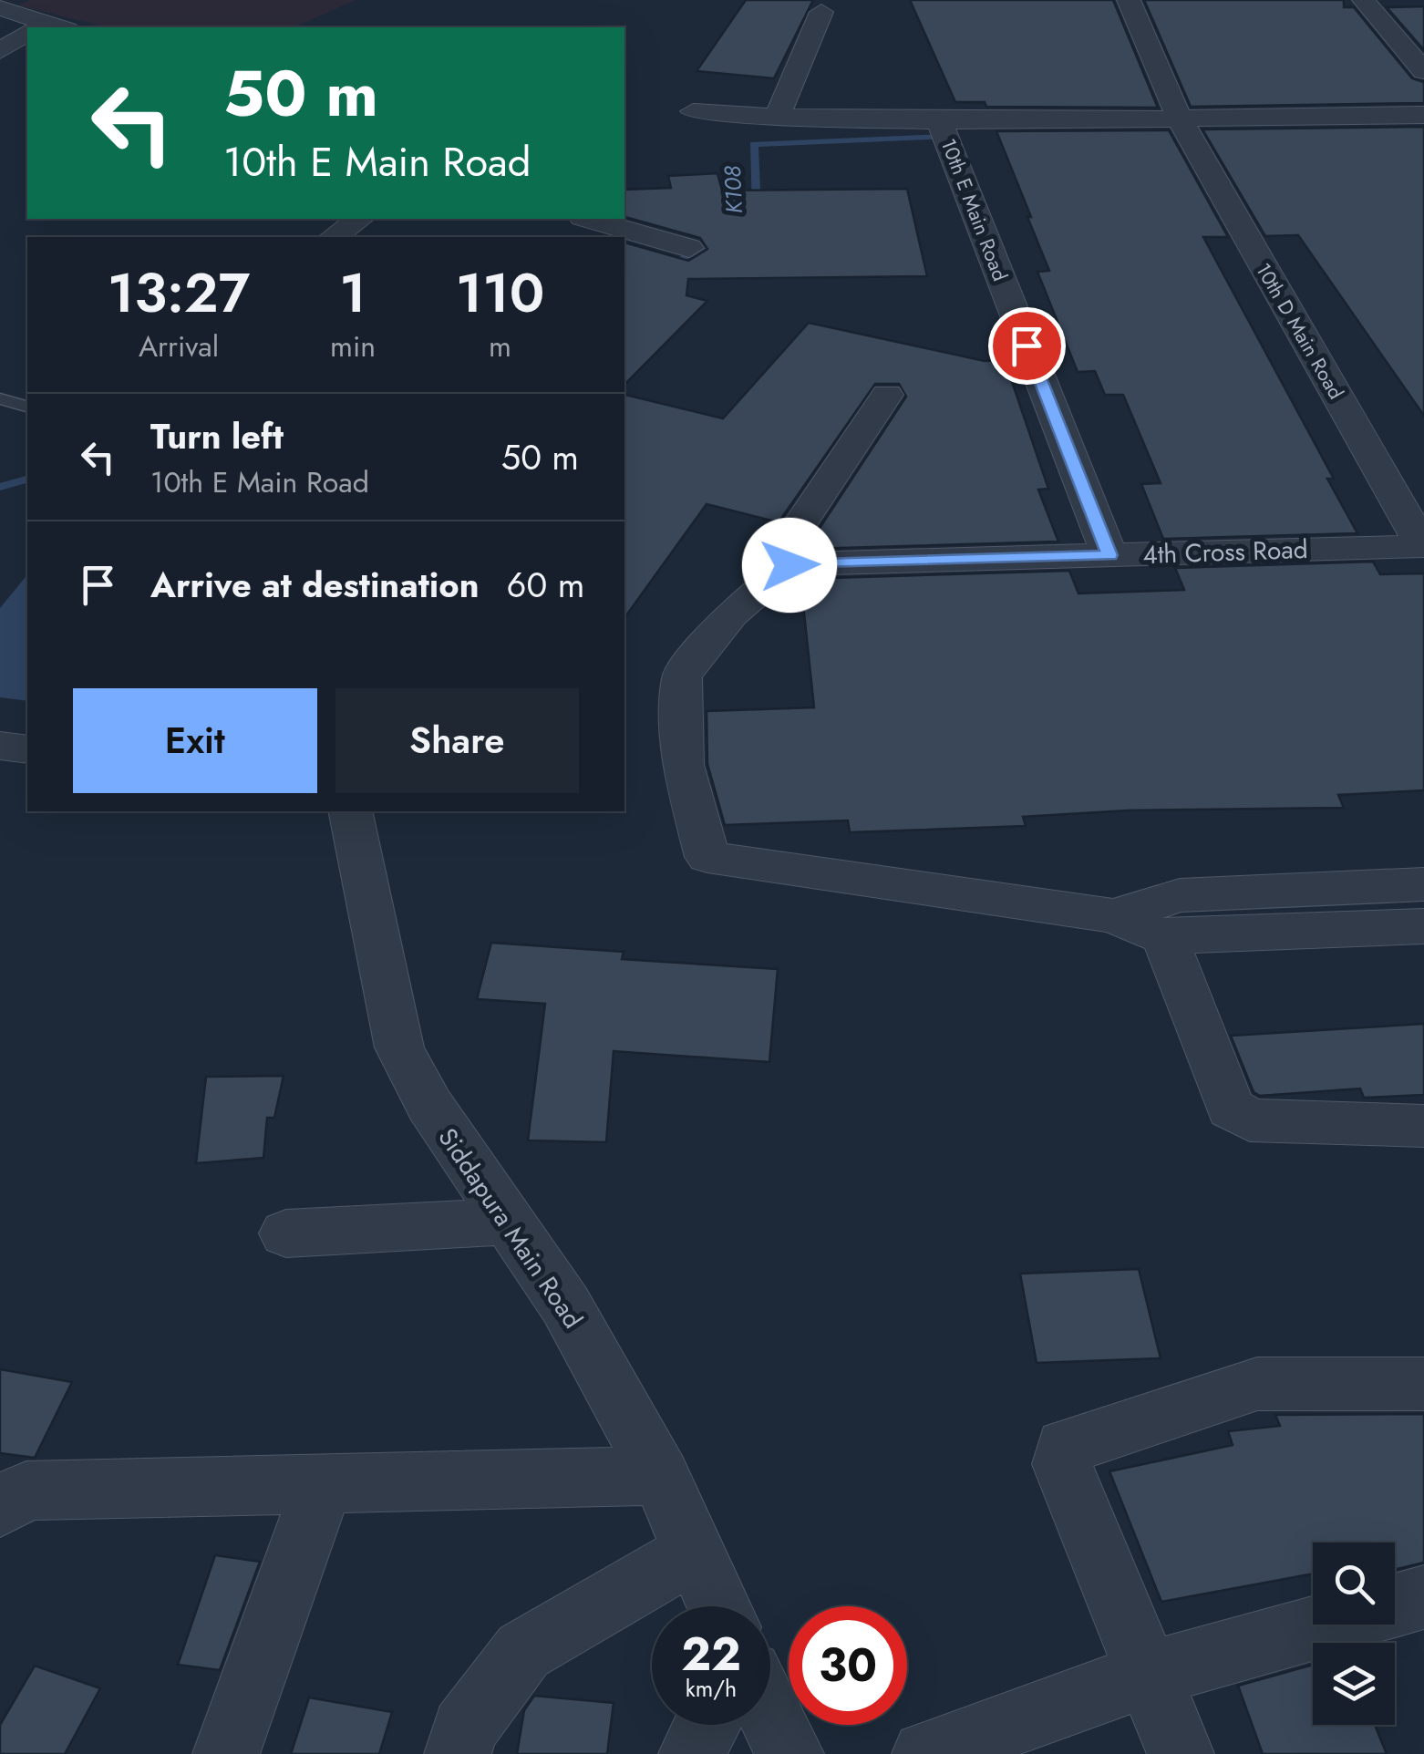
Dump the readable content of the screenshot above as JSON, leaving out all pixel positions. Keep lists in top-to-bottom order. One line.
{"streets":{"street":["10th E Main Road","10th D Main Road","4th Cross Road","Siddapura Main Road"]},"crossings":[["10th E Main Road","4th Cross Road"],["10th D Main Road","4th Cross Road"]],"water":["K108"],"page":{"turn":["50 m","10th E Main Road"],"eta":["13:27","Arrival","1","min","110","m"],"list":[{"name":"Turn left","note":"10th E Main Road","value":"50 m"},{"name":"Arrive at destination","value":"60 m"}],"buttons":["Exit","Share"],"speed":"22 km/h","limit":"30"}}
